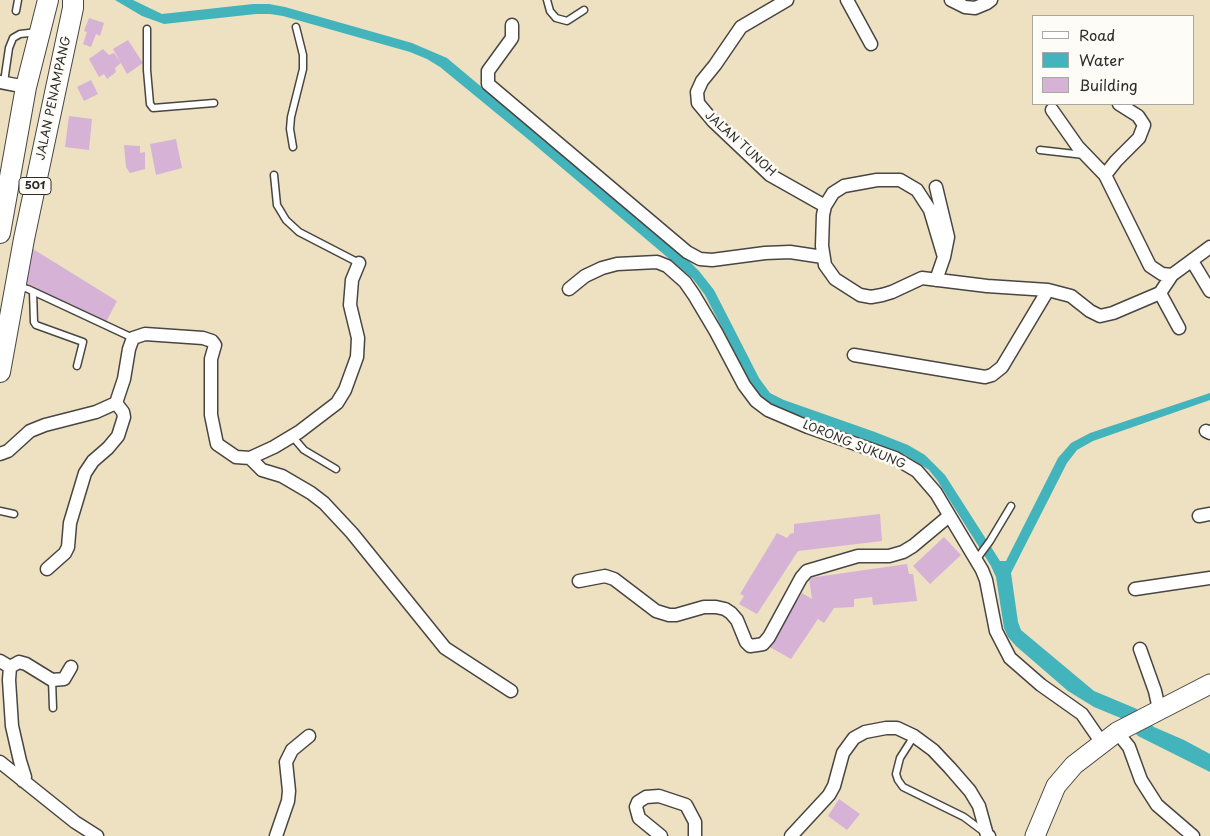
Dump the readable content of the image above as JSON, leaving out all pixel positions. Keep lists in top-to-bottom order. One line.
{"streets":{"main road":["JALAN PENAMPANG","501"],"street":["JALAN TUNOH","LORONG SUKUNG"]},"legend":["Road","Water","Building"]}
